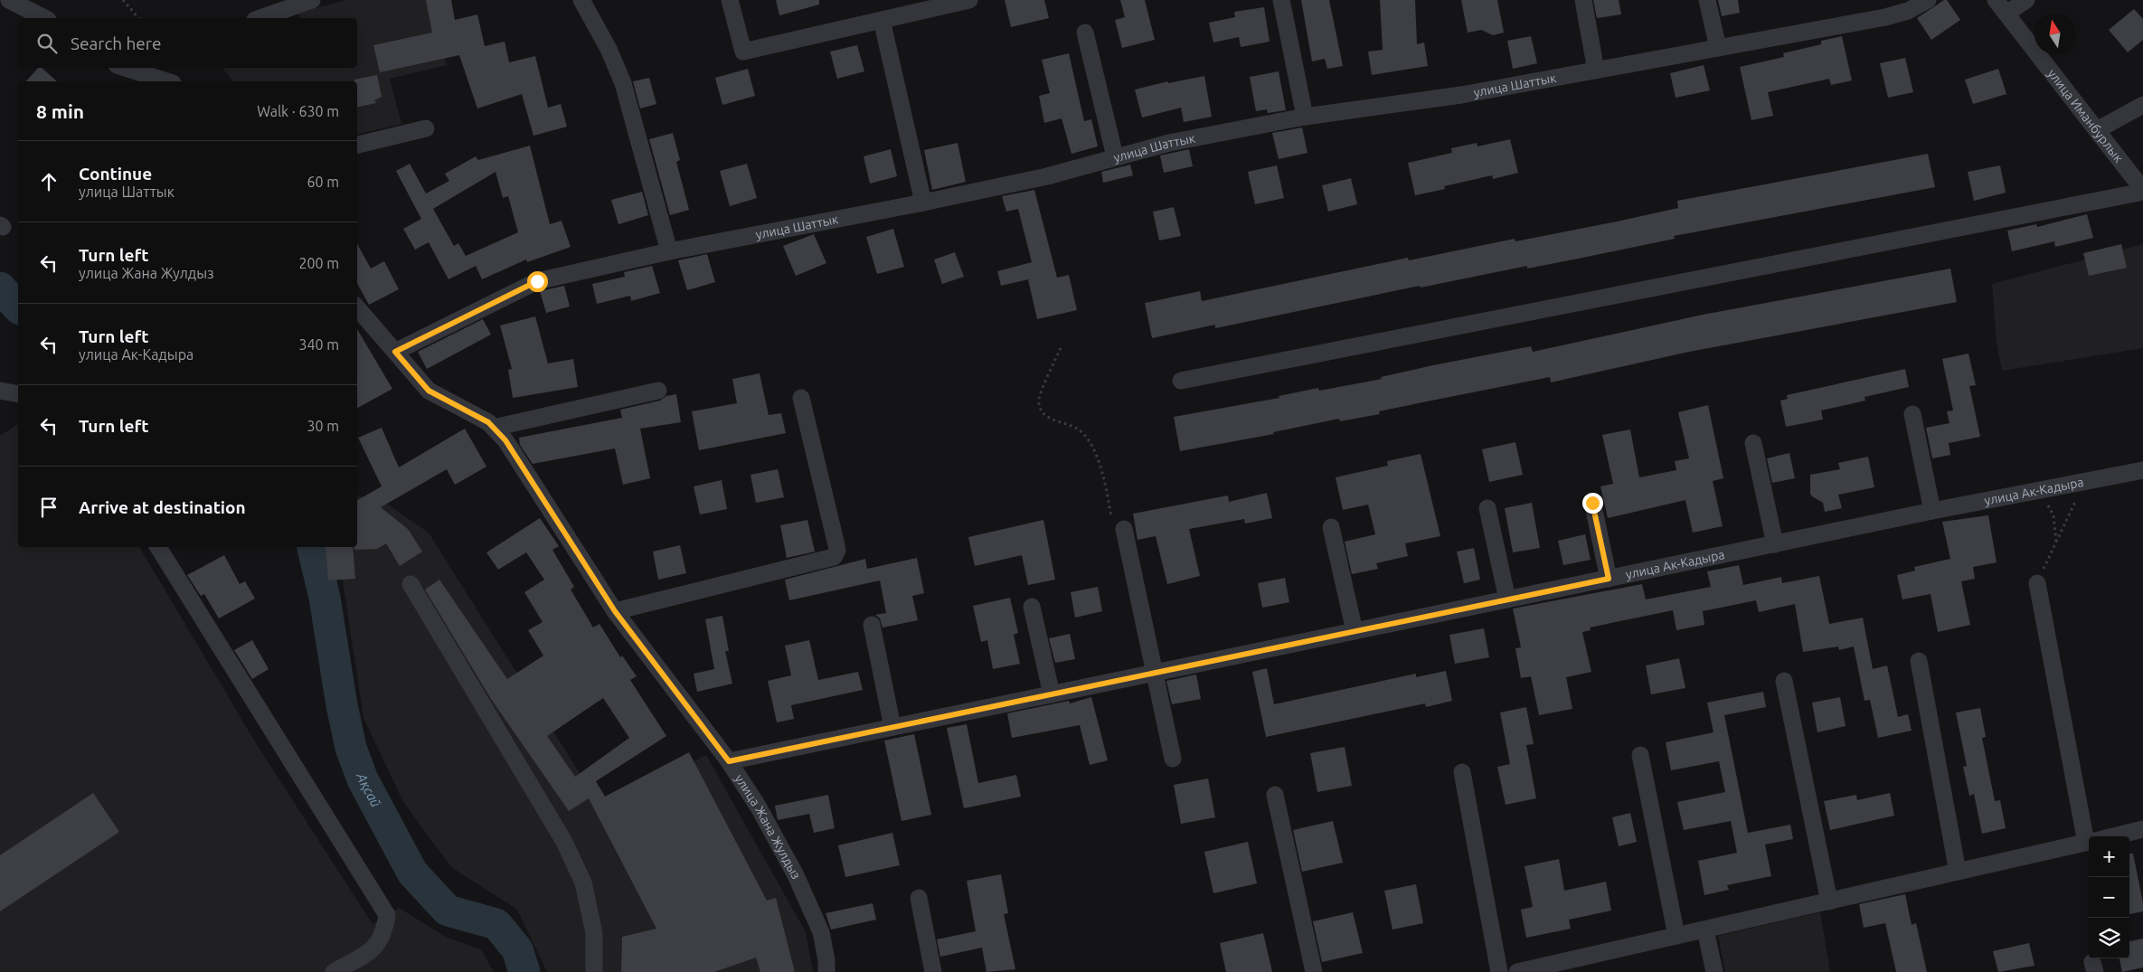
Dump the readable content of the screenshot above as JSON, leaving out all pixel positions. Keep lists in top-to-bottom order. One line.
{"streets":{"street":["улица Шаттык","улица Иманбурлык","улица Ак-Кадыра","улица Жана Жулдыз"]},"crossings":[["улица Шаттык","улица Жана Жулдыз"],["улица Ак-Кадыра","улица Жана Жулдыз"]],"water":["Ақсай"],"north":"top","page":{"search":"Search here","heading":["8 min","Walk · 630 m"],"list":[["Continue","улица Шаттык","60 m"],["Turn left","улица Жана Жулдыз","200 m"],["Turn left","улица Ак-Кадыра","340 m"],["Turn left","30 m"],"Arrive at destination"],"map_buttons":["+","−"]}}
